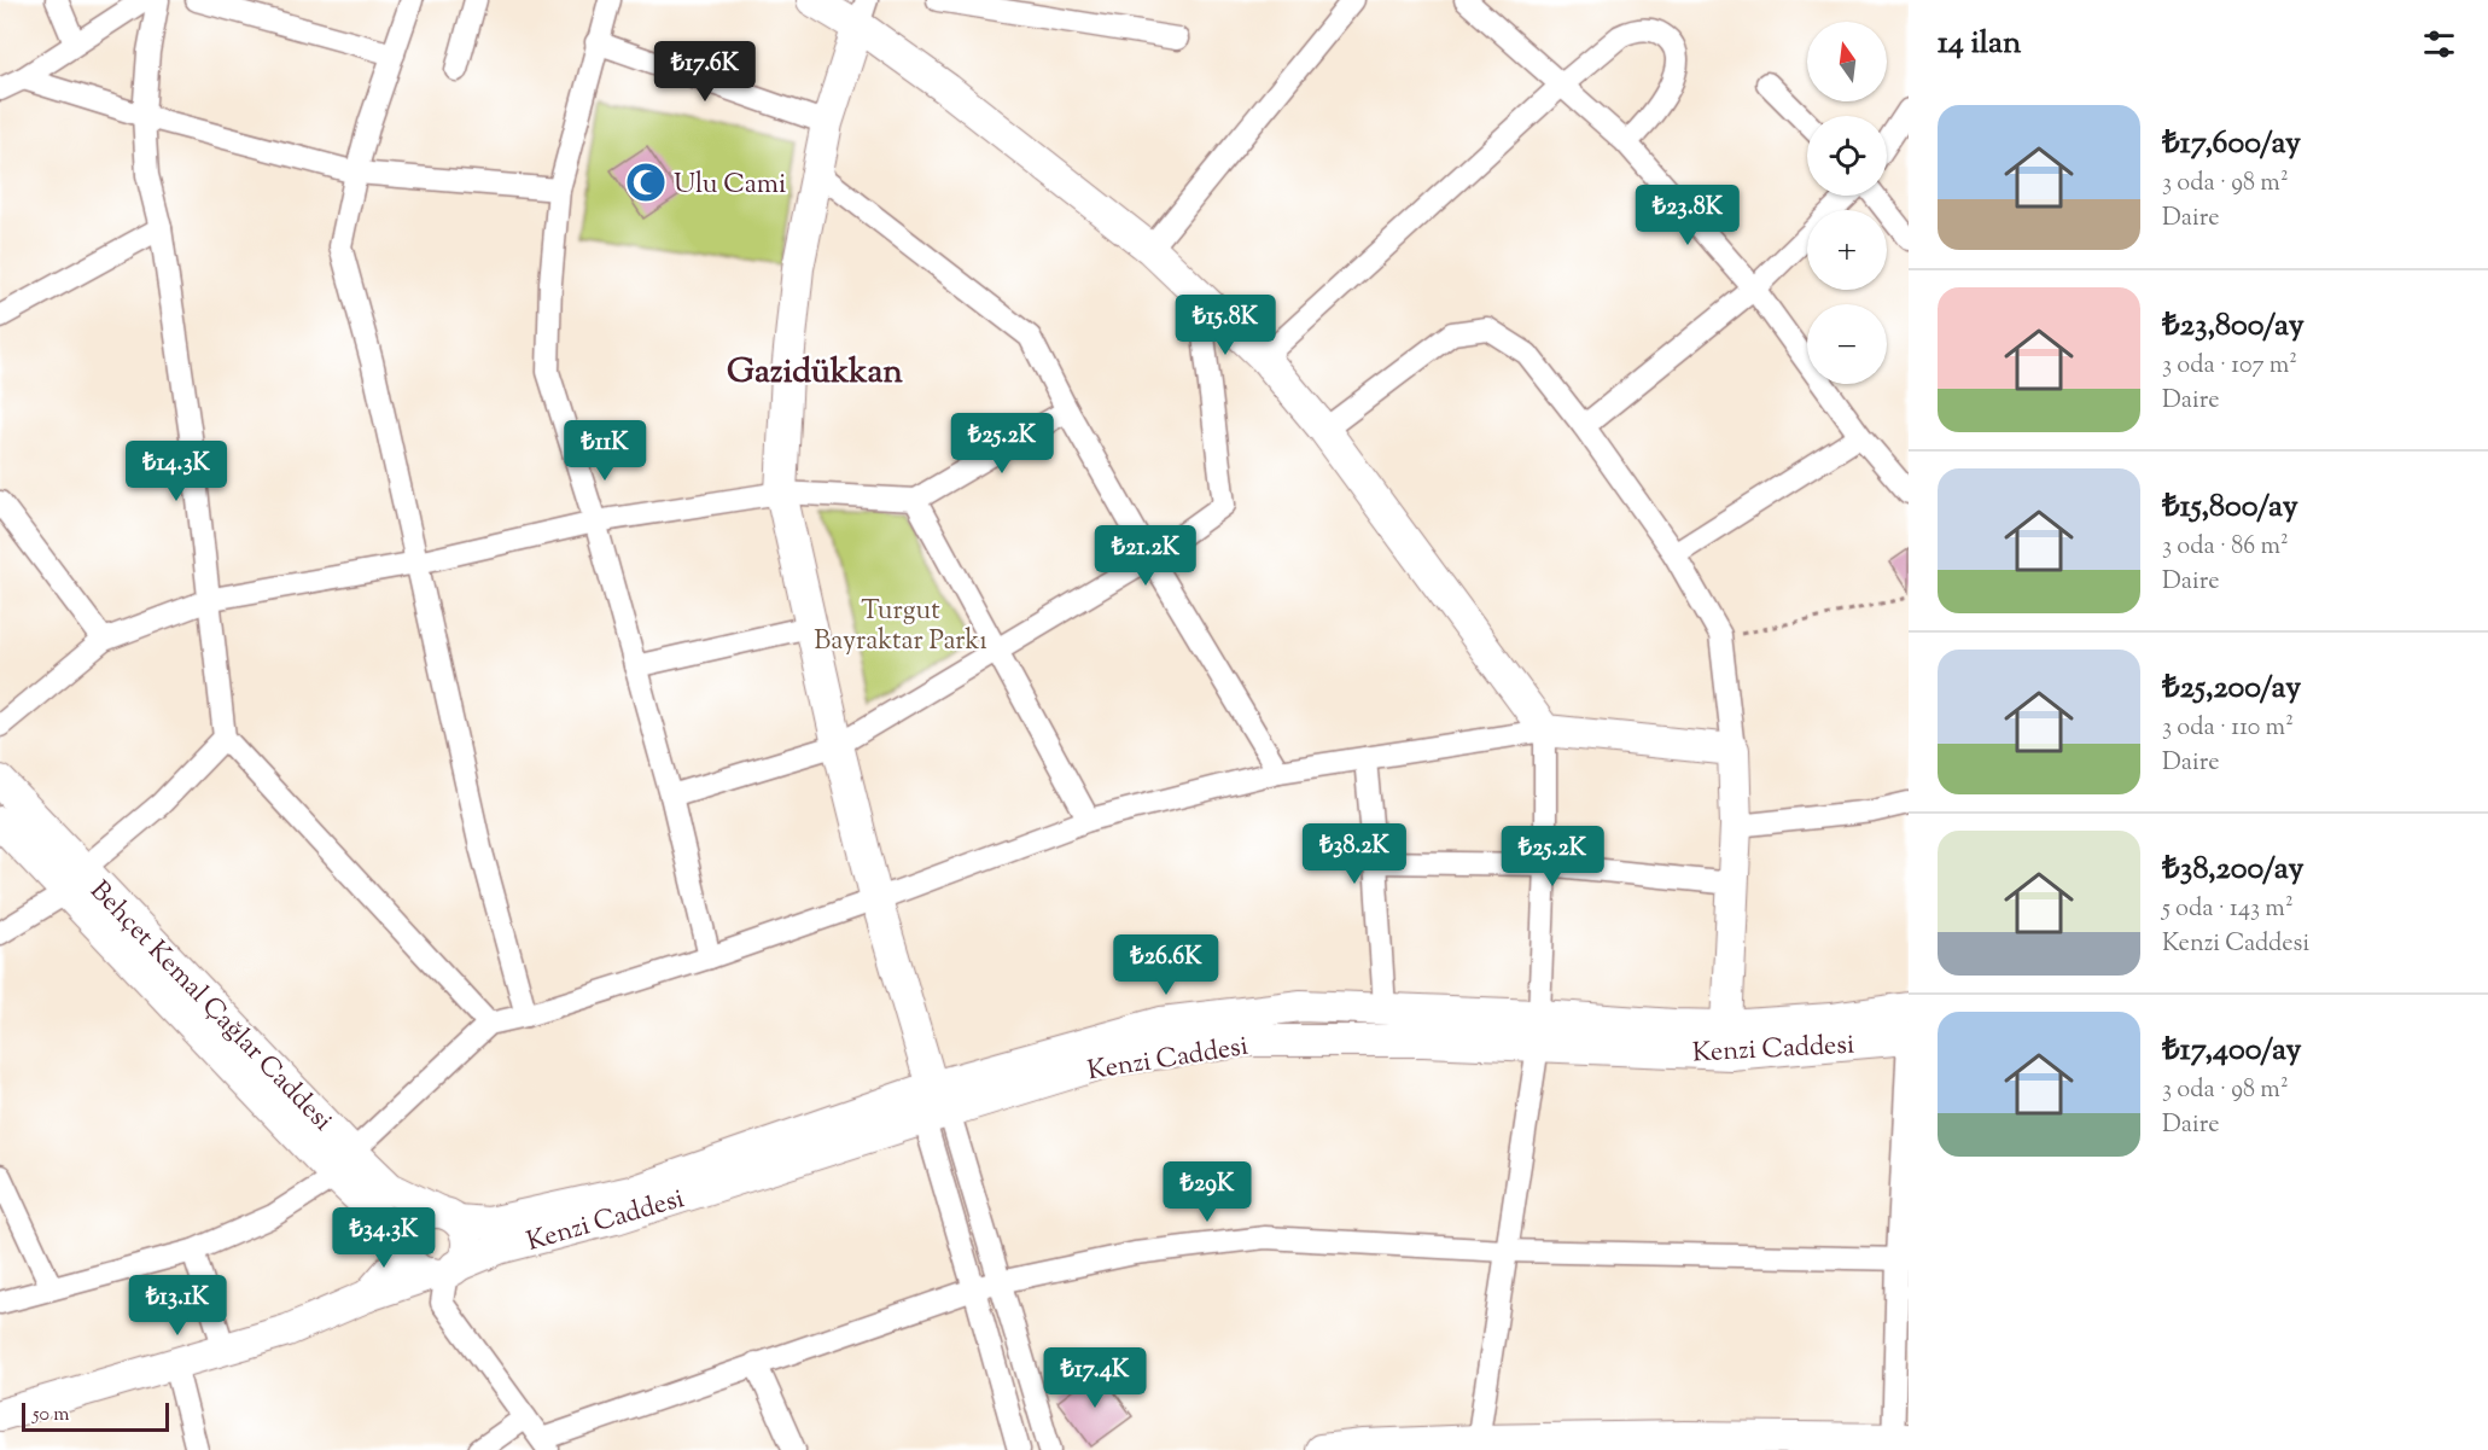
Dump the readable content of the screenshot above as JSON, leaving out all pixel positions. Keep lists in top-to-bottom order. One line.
{"streets":{"main road":["Behçet Kemal Çağlar Caddesi","Kenzi Caddesi"]},"crossings":[["Behçet Kemal Çağlar Caddesi","Kenzi Caddesi"]],"districts":["Gazidükkan"],"parks":["Turgut Bayraktar Parkı"],"places":{"mosque":["Ulu Cami"]},"scale_bar":"50 m","north":"top","page":{"heading":"14 ilan","map_buttons":["+","−"],"price":["₺17.6K","₺23.8K","₺15.8K","₺25.2K","₺11K","₺14.3K","₺21.2K","₺38.2K","₺25.2K","₺26.6K","₺29K","₺34.3K","₺13.1K","₺17.4K"],"list":[{"name":"₺17,600/ay","note":"3 oda · 98 m² · Daire"},{"name":"₺23,800/ay","note":"3 oda · 107 m² · Daire"},{"name":"₺15,800/ay","note":"3 oda · 86 m² · Daire"},{"name":"₺25,200/ay","note":"3 oda · 110 m² · Daire"},{"name":"₺38,200/ay","note":"5 oda · 143 m² · Kenzi Caddesi"},{"name":"₺17,400/ay","note":"3 oda · 98 m² · Daire"}],"scale":"50 m"}}
